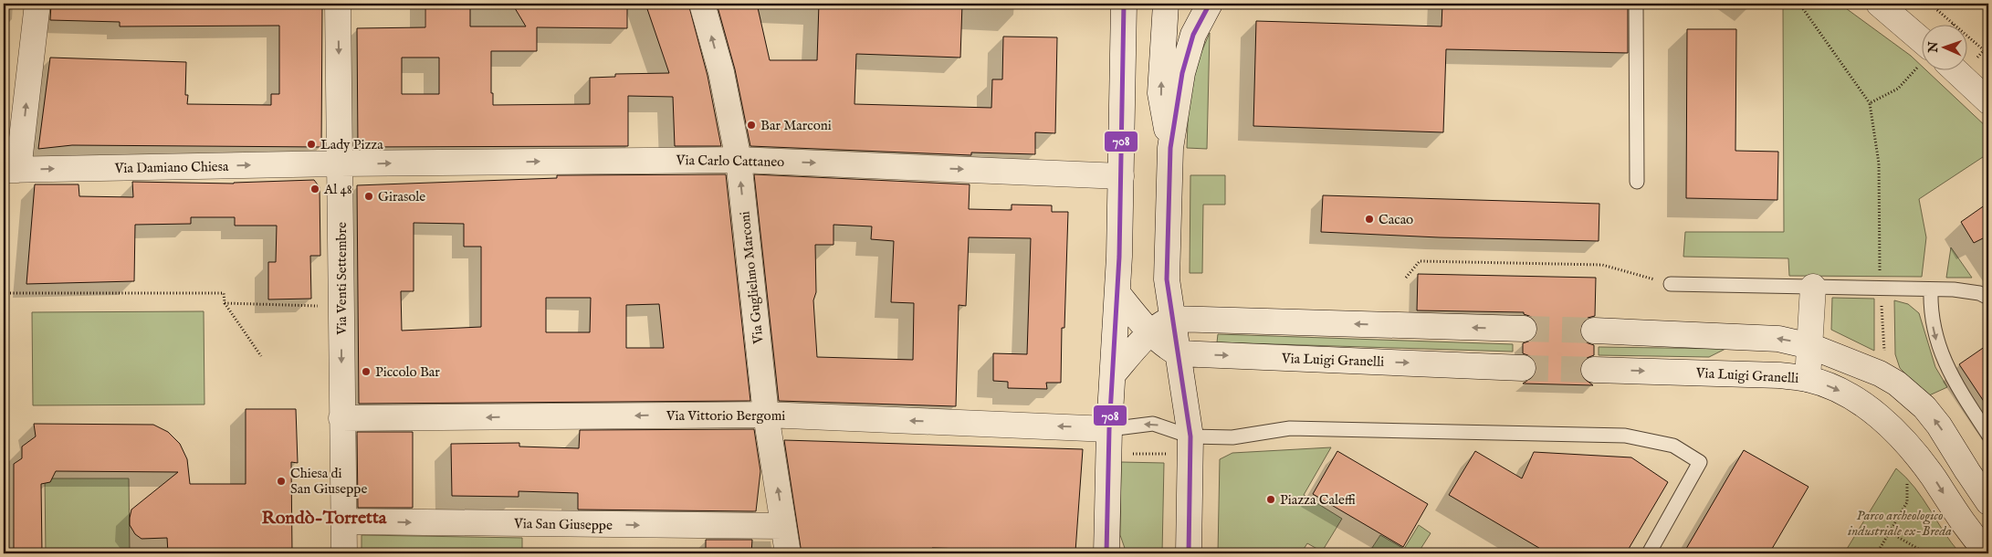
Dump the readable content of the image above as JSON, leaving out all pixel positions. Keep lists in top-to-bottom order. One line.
{"streets":{"street":["Via Carlo Cattaneo","Via Damiano Chiesa","Via Guglielmo Marconi","Via Venti Settembre","Via Luigi Granelli","Via Vittorio Bergomi","Via San Giuseppe"]},"crossings":[["Via Carlo Cattaneo","Via Damiano Chiesa"],["Via Carlo Cattaneo","Via Guglielmo Marconi"],["Via Carlo Cattaneo","Via Venti Settembre"],["Via Damiano Chiesa","Via Venti Settembre"],["Via Guglielmo Marconi","Via Vittorio Bergomi"],["Via Guglielmo Marconi","Via San Giuseppe"],["Via Venti Settembre","Via Vittorio Bergomi"],["Via Venti Settembre","Via San Giuseppe"]],"one_way":["Via Carlo Cattaneo","Via Damiano Chiesa","Via Guglielmo Marconi","Via Venti Settembre","Via Vittorio Bergomi","Via San Giuseppe"],"districts":["Rondò-Torretta"],"parks":["Parco archeologico industriale ex-Breda"],"places":["Bar Marconi","Lady Pizza","Al 48","Girasole","Cacao","Piccolo Bar","Chiesa di San Giuseppe","Piazza Caleffi"],"lines":["transit line 708"],"north":"left"}
